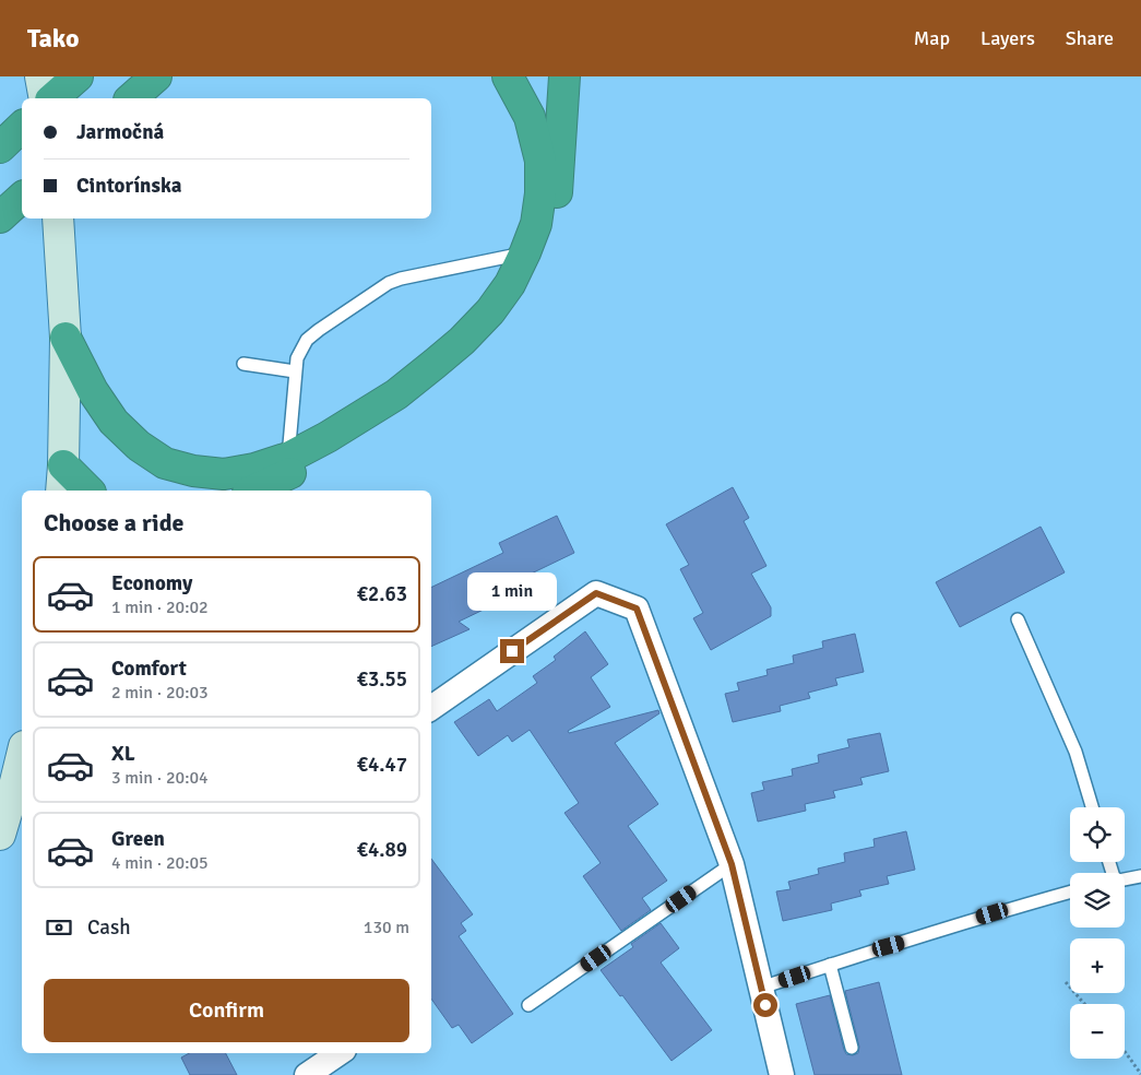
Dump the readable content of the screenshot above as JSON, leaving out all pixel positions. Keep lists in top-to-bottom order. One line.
{"page":{"header":"Tako","nav":["Map","Layers","Share"],"banner":["Jarmočná","Cintorínska"],"heading":"Choose a ride","list":[{"name":"Economy","note":"1 min · 20:02","value":"€2.63"},{"name":"Comfort","note":"2 min · 20:03","value":"€3.55"},{"name":"XL","note":"3 min · 20:04","value":"€4.47"},{"name":"Green","note":"4 min · 20:05","value":"€4.89"}],"bubble":"1 min","map_buttons":["+","−"],"pay":["Cash","130 m"],"buttons":"Confirm"}}
